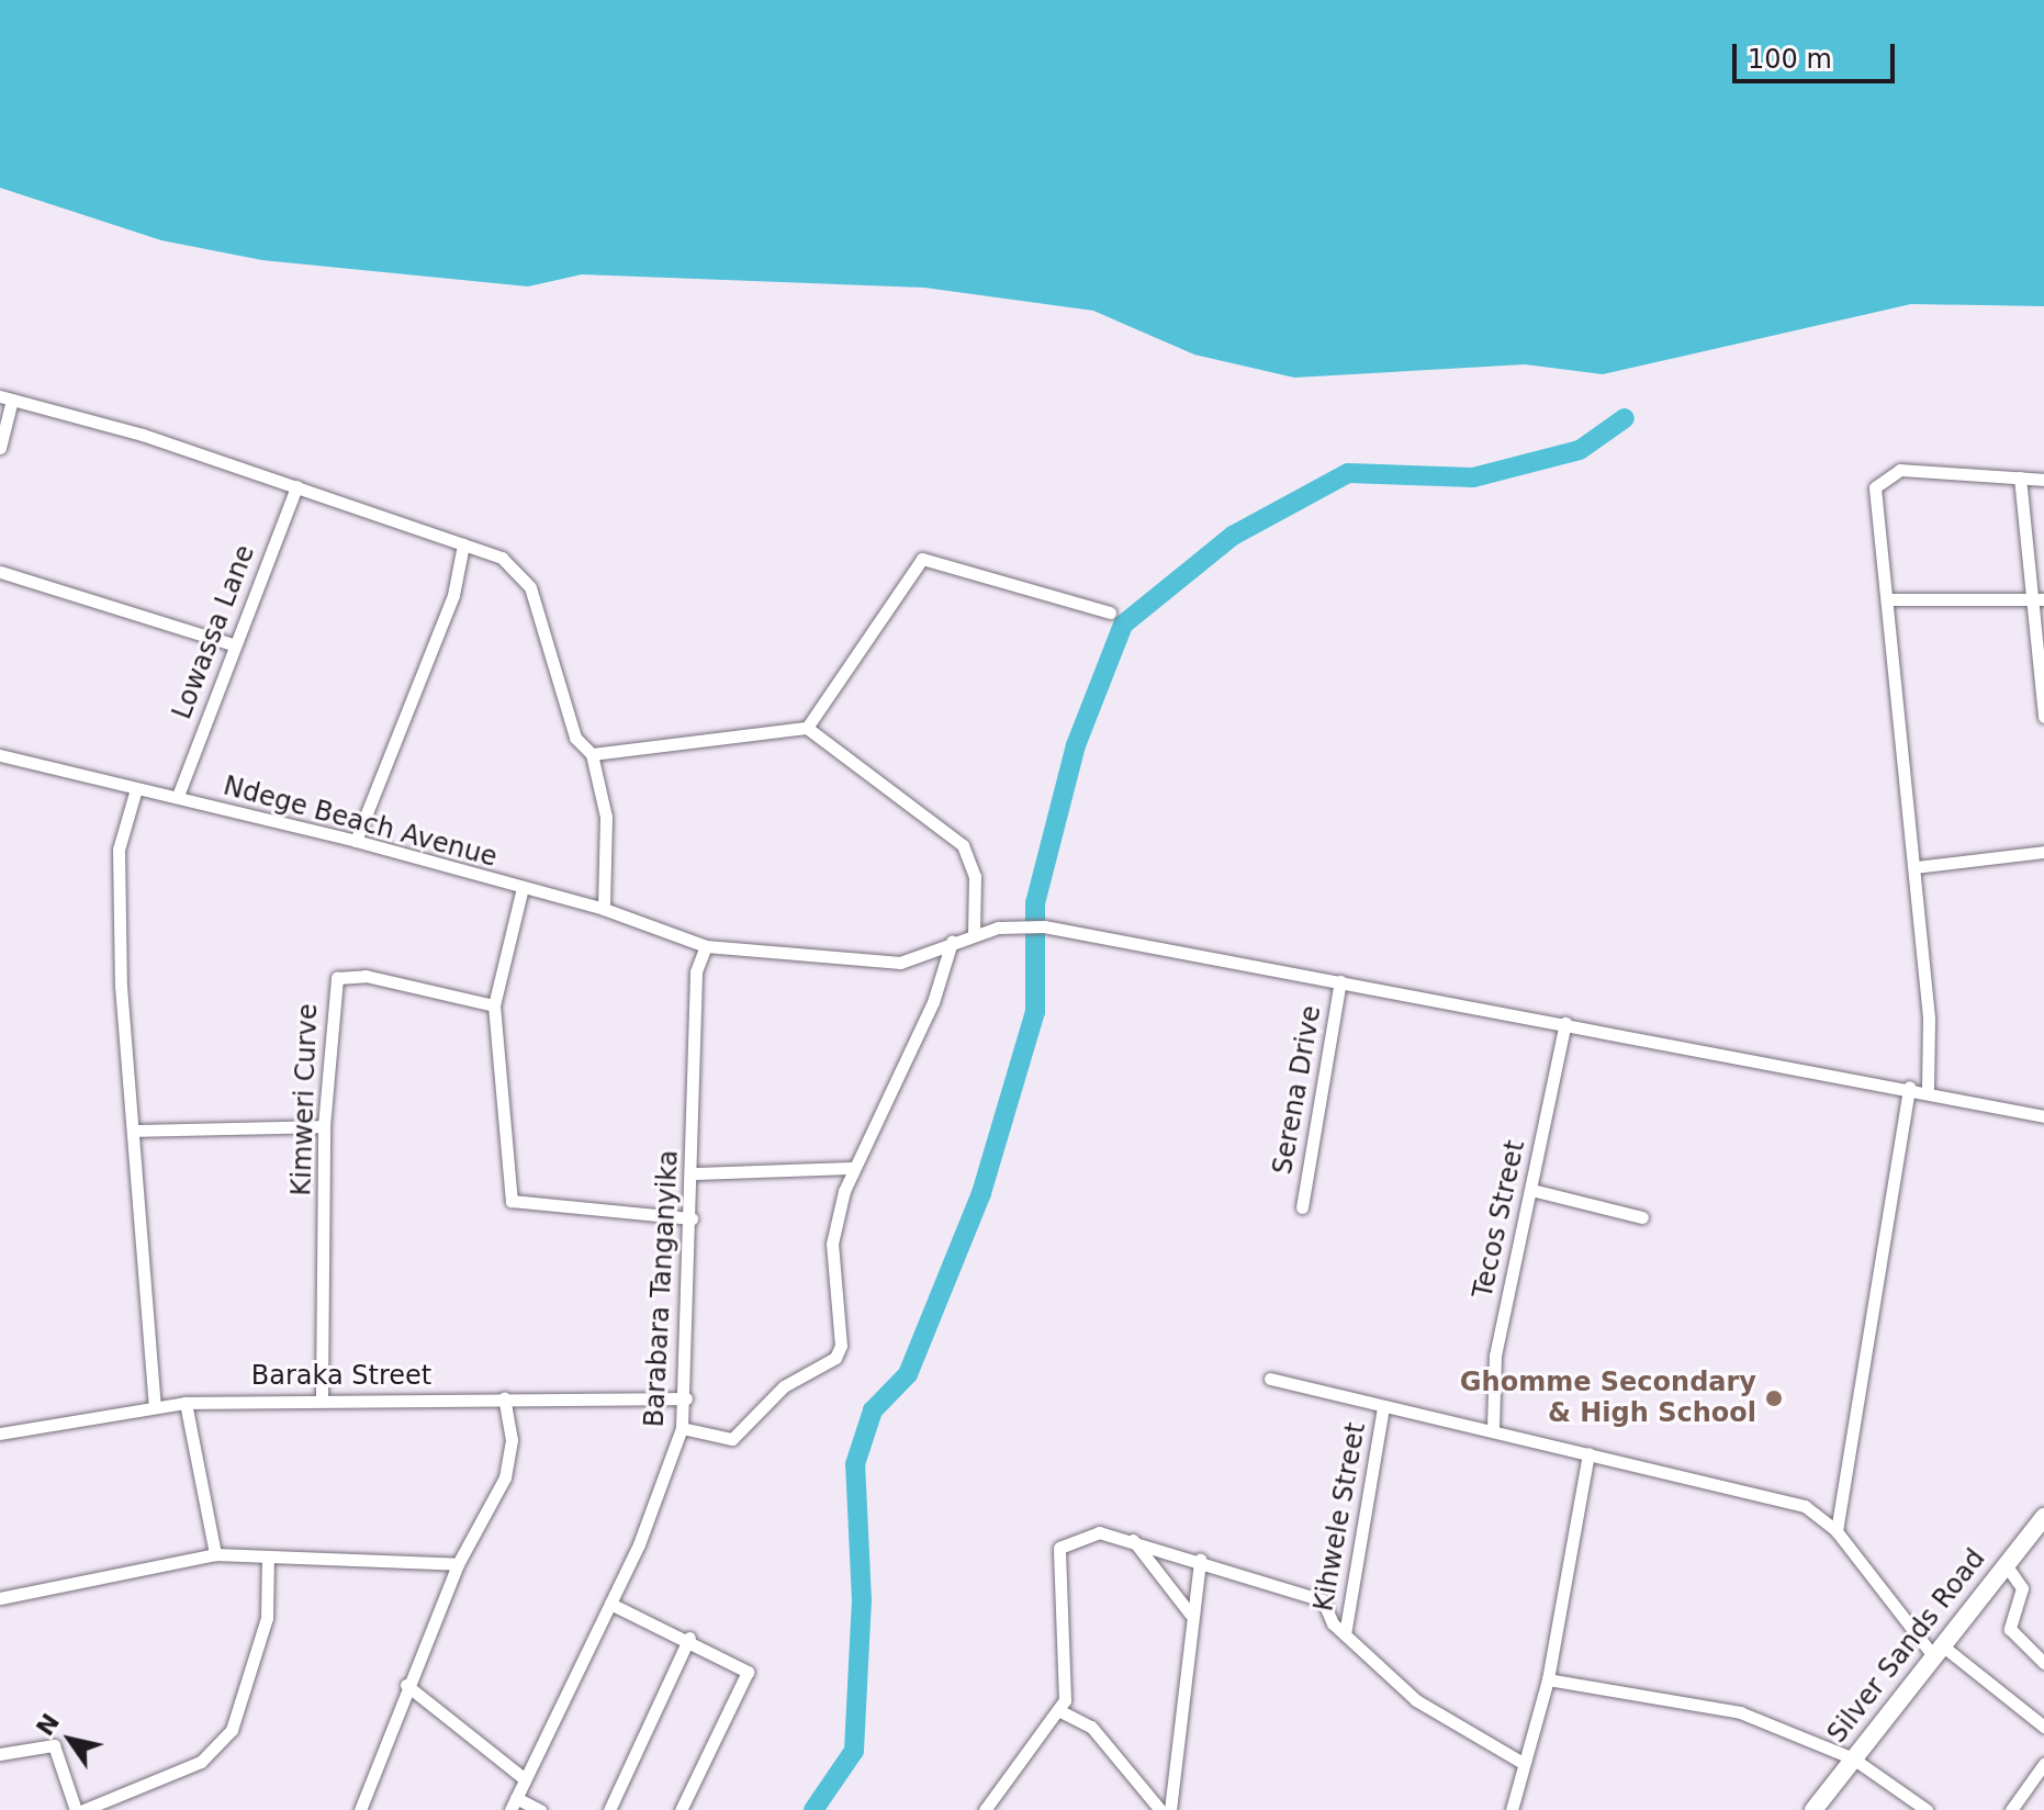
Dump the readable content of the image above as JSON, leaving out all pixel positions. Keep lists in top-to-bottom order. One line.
{"streets":{"street":["Lowassa Lane","Ndege Beach Avenue","Serena Drive","Kimweri Curve","Tecos Street","Barabara Tanganyika","Baraka Street","Kihwele Street","Silver Sands Road"]},"crossings":[["Lowassa Lane","Ndege Beach Avenue"],["Ndege Beach Avenue","Serena Drive"],["Ndege Beach Avenue","Tecos Street"],["Ndege Beach Avenue","Barabara Tanganyika"],["Kimweri Curve","Baraka Street"],["Barabara Tanganyika","Baraka Street"]],"places":["Ghomme Secondary & High School"],"scale_bar":"100 m","north":"top left"}
